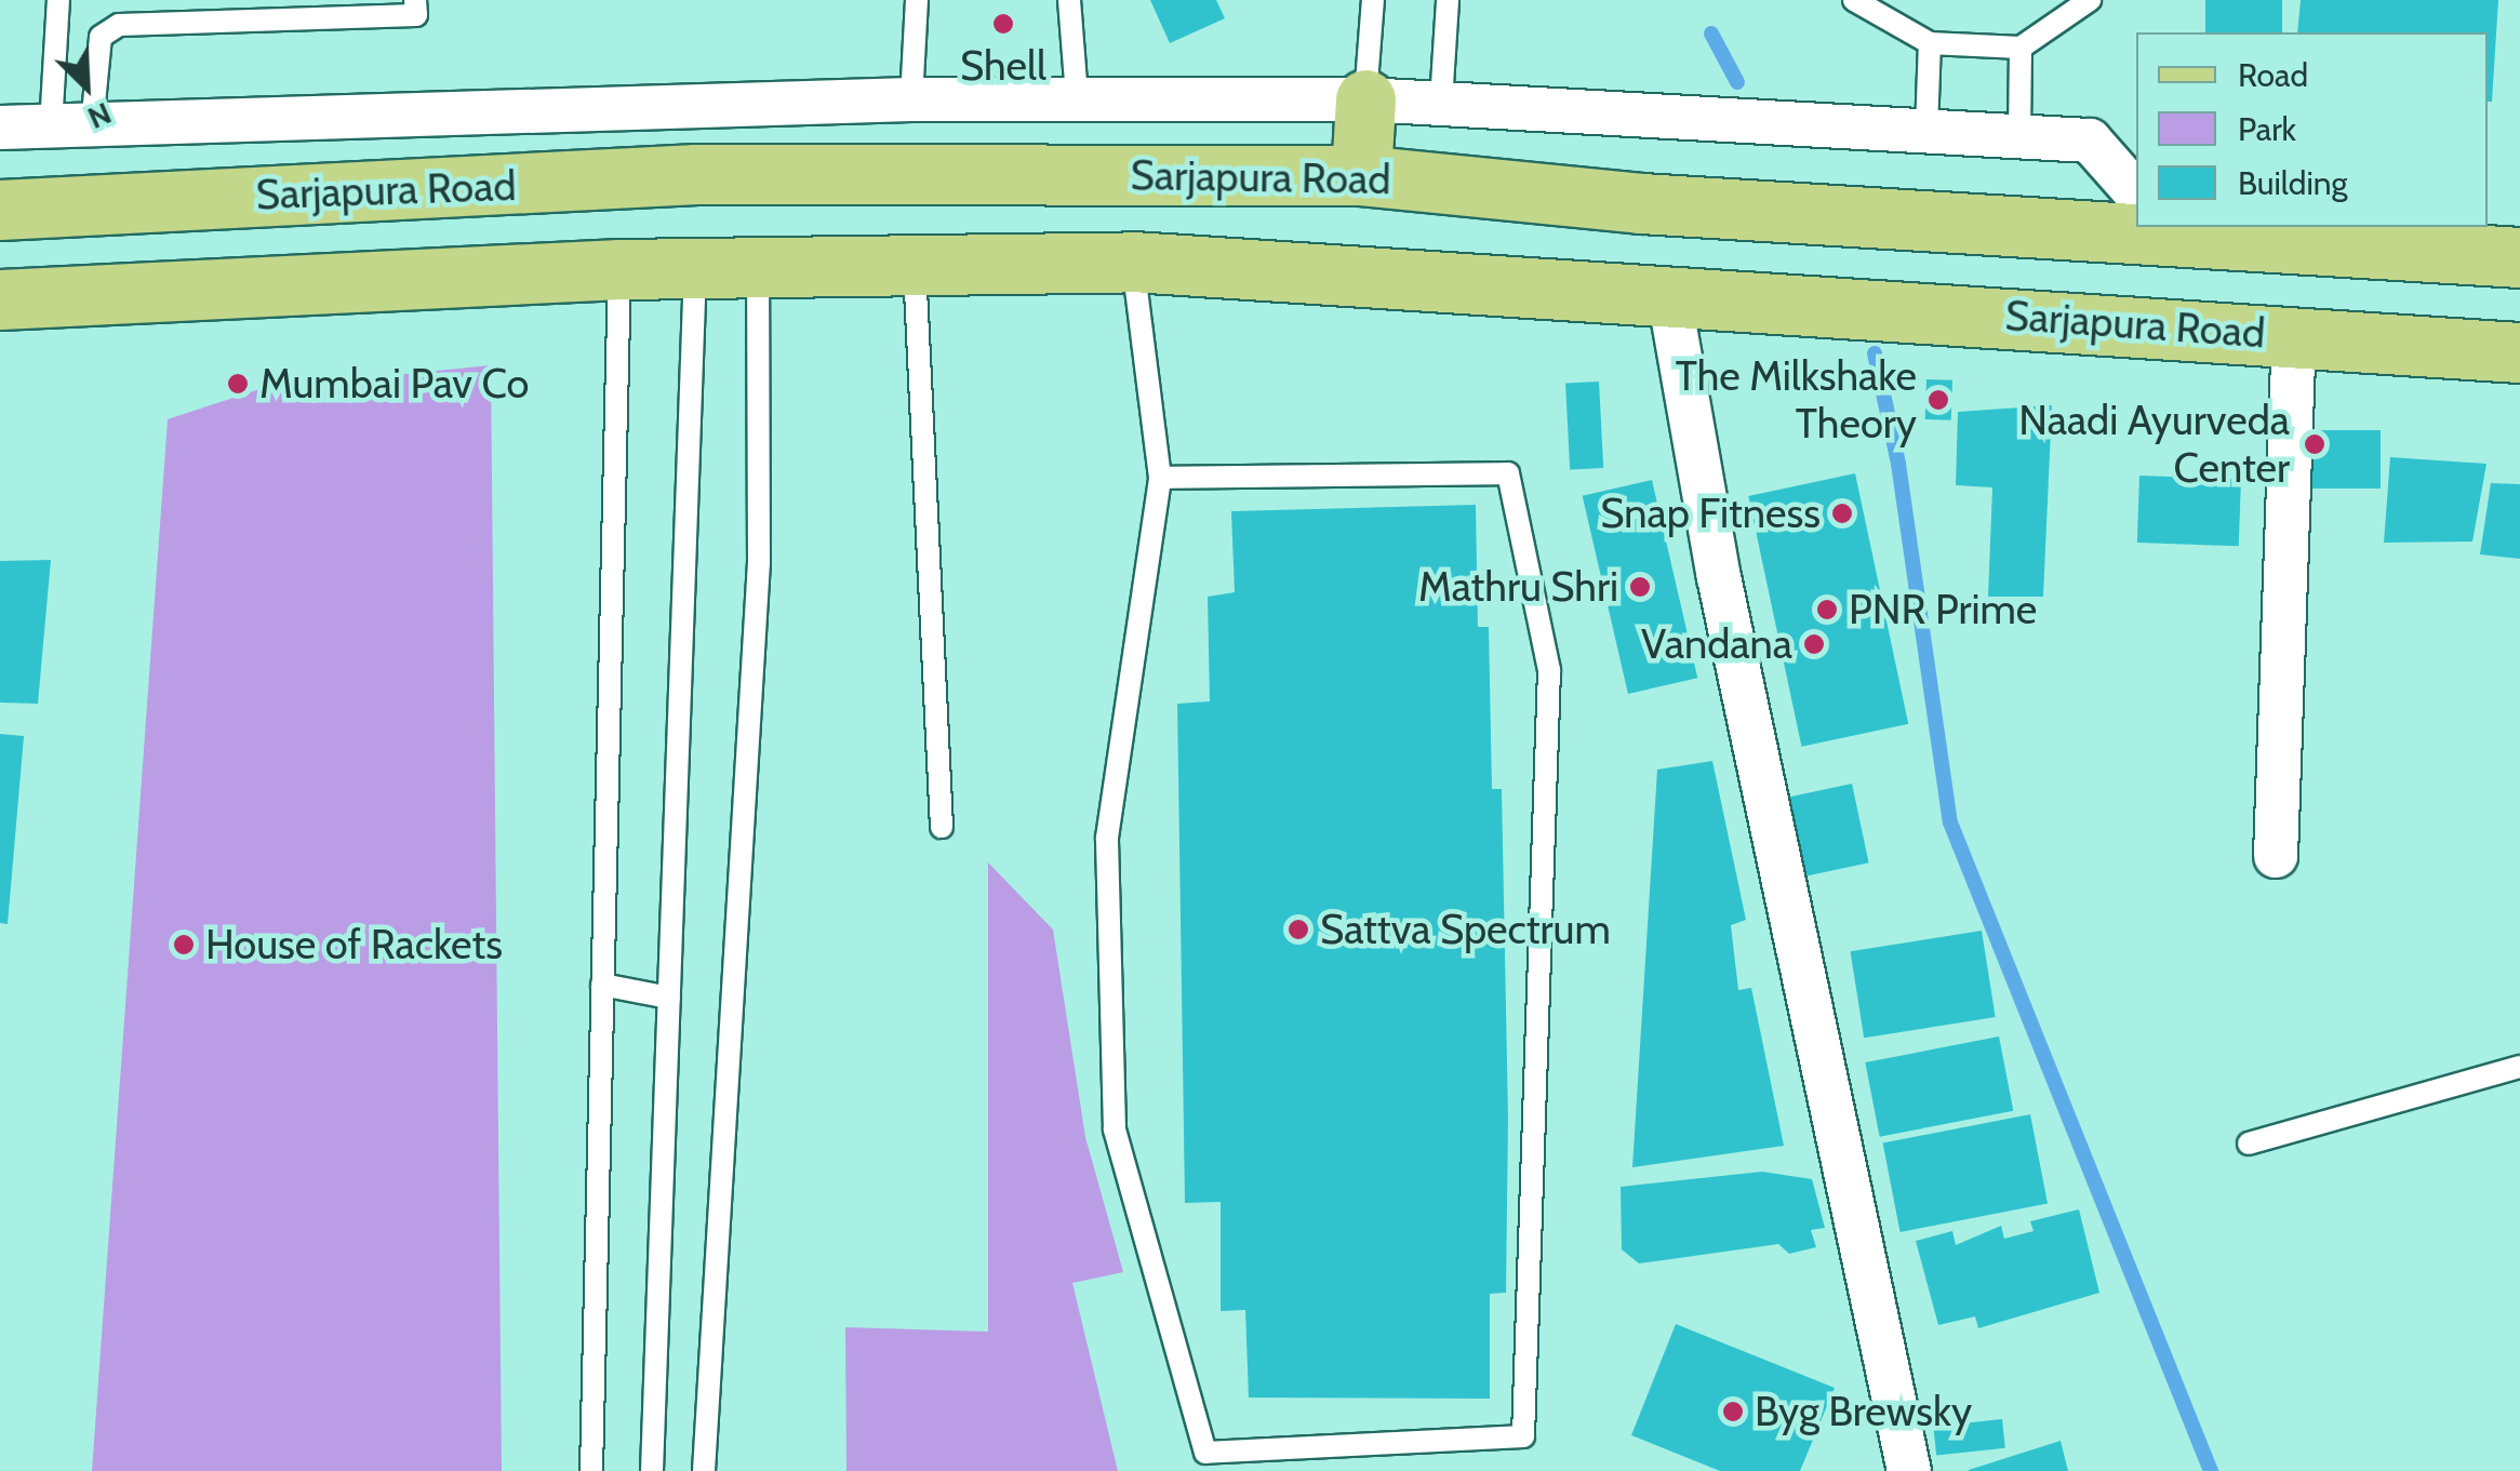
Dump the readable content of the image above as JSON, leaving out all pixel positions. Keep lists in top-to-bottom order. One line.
{"streets":{"main road":["Sarjapura Road"]},"places":["Shell","Mumbai Pav Co","The Milkshake Theory","Naadi Ayurveda Center","Snap Fitness","Mathru Shri","PNR Prime","Vandana","Sattva Spectrum","House of Rackets","Byg Brewsky"],"legend":["Road","Park","Building"],"north":"bottom right"}
